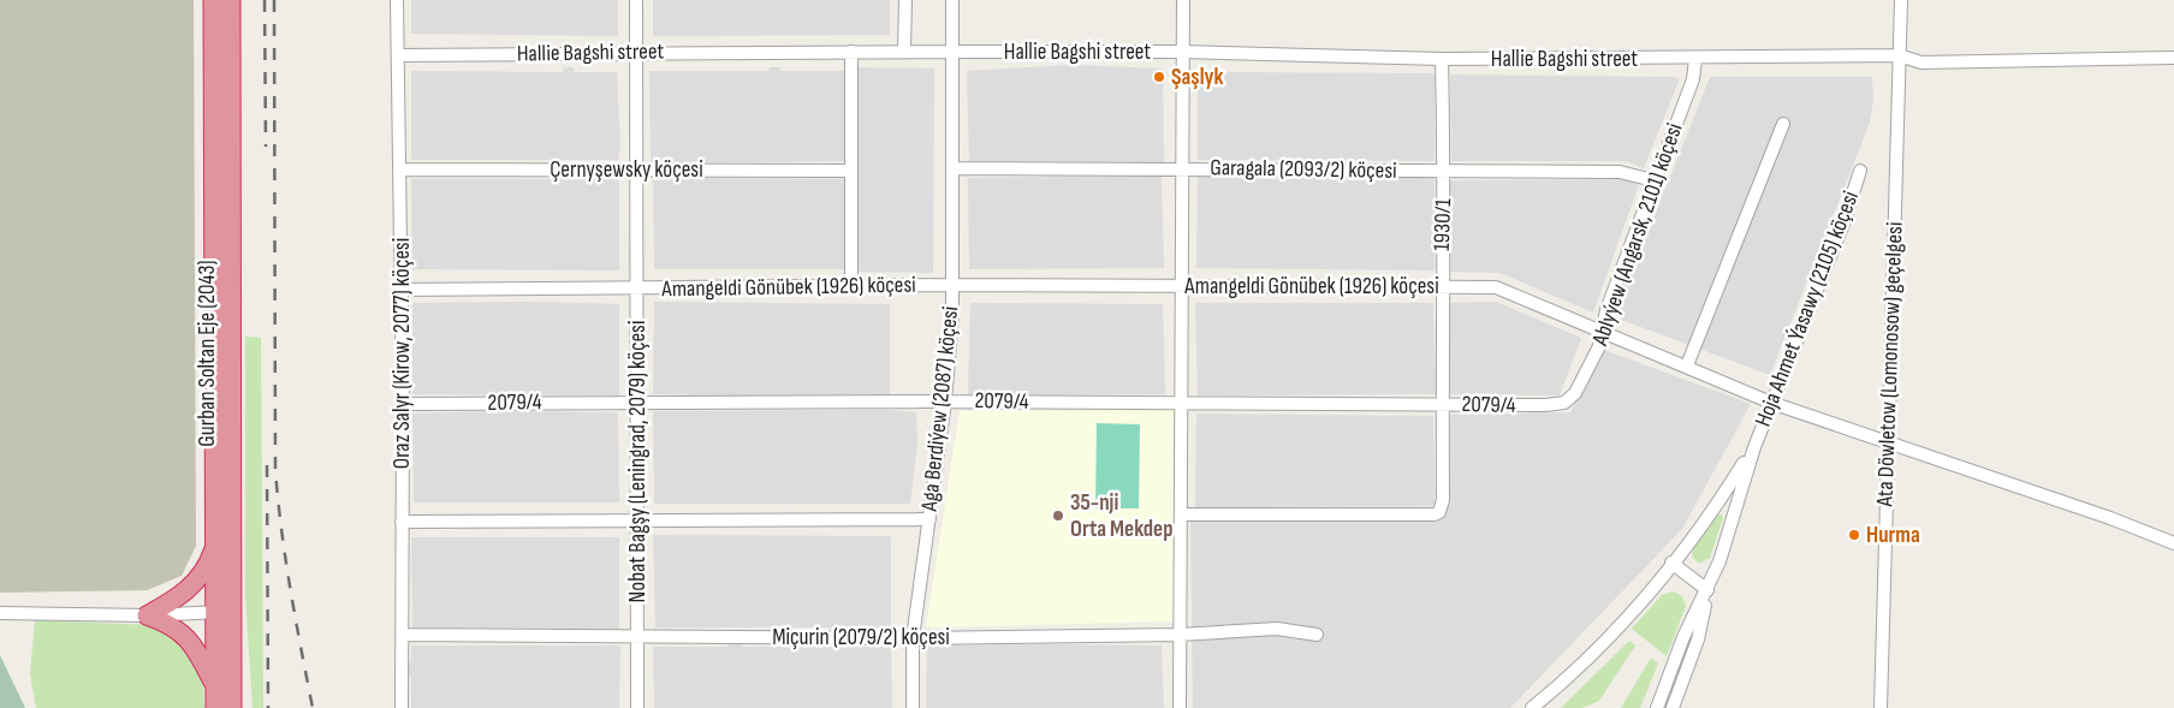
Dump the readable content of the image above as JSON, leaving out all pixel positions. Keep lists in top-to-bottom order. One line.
{"streets":{"highway":["Gurban Soltan Eje (2043)"],"street":["Hallie Bagshi street","Çernyşewsky köçesi","Garagala (2093/2) köçesi","1930/1","Ablyýew (Angarsk, 2101) köçesi","Amangeldi Gönübek (1926) köçesi","Hoja Ahmet Ýasawy (2105) köçesi","Oraz Salyr (Kirow, 2077) köçesi","Ata Döwletow (Lomonosow) geçelgesi","2079/4","Aga Berdiýew (2087) köçesi","Nobat Bagşy (Leningrad, 2079) köçesi","Miçurin (2079/2) köçesi"]},"crossings":[["Hallie Bagshi street","1930/1"],["Hallie Bagshi street","Ablyýew (Angarsk, 2101) köçesi"],["Hallie Bagshi street","Oraz Salyr (Kirow, 2077) köçesi"],["Hallie Bagshi street","Ata Döwletow (Lomonosow) geçelgesi"],["Hallie Bagshi street","Aga Berdiýew (2087) köçesi"],["Hallie Bagshi street","Nobat Bagşy (Leningrad, 2079) köçesi"],["Çernyşewsky köçesi","Oraz Salyr (Kirow, 2077) köçesi"],["Çernyşewsky köçesi","Nobat Bagşy (Leningrad, 2079) köçesi"],["Garagala (2093/2) köçesi","1930/1"],["Garagala (2093/2) köçesi","Ablyýew (Angarsk, 2101) köçesi"],["Garagala (2093/2) köçesi","Aga Berdiýew (2087) köçesi"],["1930/1","Amangeldi Gönübek (1926) köçesi"],["1930/1","2079/4"],["Ablyýew (Angarsk, 2101) köçesi","Amangeldi Gönübek (1926) köçesi"],["Ablyýew (Angarsk, 2101) köçesi","2079/4"],["Amangeldi Gönübek (1926) köçesi","Hoja Ahmet Ýasawy (2105) köçesi"],["Amangeldi Gönübek (1926) köçesi","Oraz Salyr (Kirow, 2077) köçesi"],["Amangeldi Gönübek (1926) köçesi","Ata Döwletow (Lomonosow) geçelgesi"],["Amangeldi Gönübek (1926) köçesi","Aga Berdiýew (2087) köçesi"],["Amangeldi Gönübek (1926) köçesi","Nobat Bagşy (Leningrad, 2079) köçesi"],["Oraz Salyr (Kirow, 2077) köçesi","2079/4"],["Oraz Salyr (Kirow, 2077) köçesi","Miçurin (2079/2) köçesi"],["2079/4","Aga Berdiýew (2087) köçesi"],["2079/4","Nobat Bagşy (Leningrad, 2079) köçesi"],["Aga Berdiýew (2087) köçesi","Miçurin (2079/2) köçesi"],["Nobat Bagşy (Leningrad, 2079) köçesi","Miçurin (2079/2) köçesi"]],"places":["Şaşlyk","35-nji Orta Mekdep","Hurma"]}
